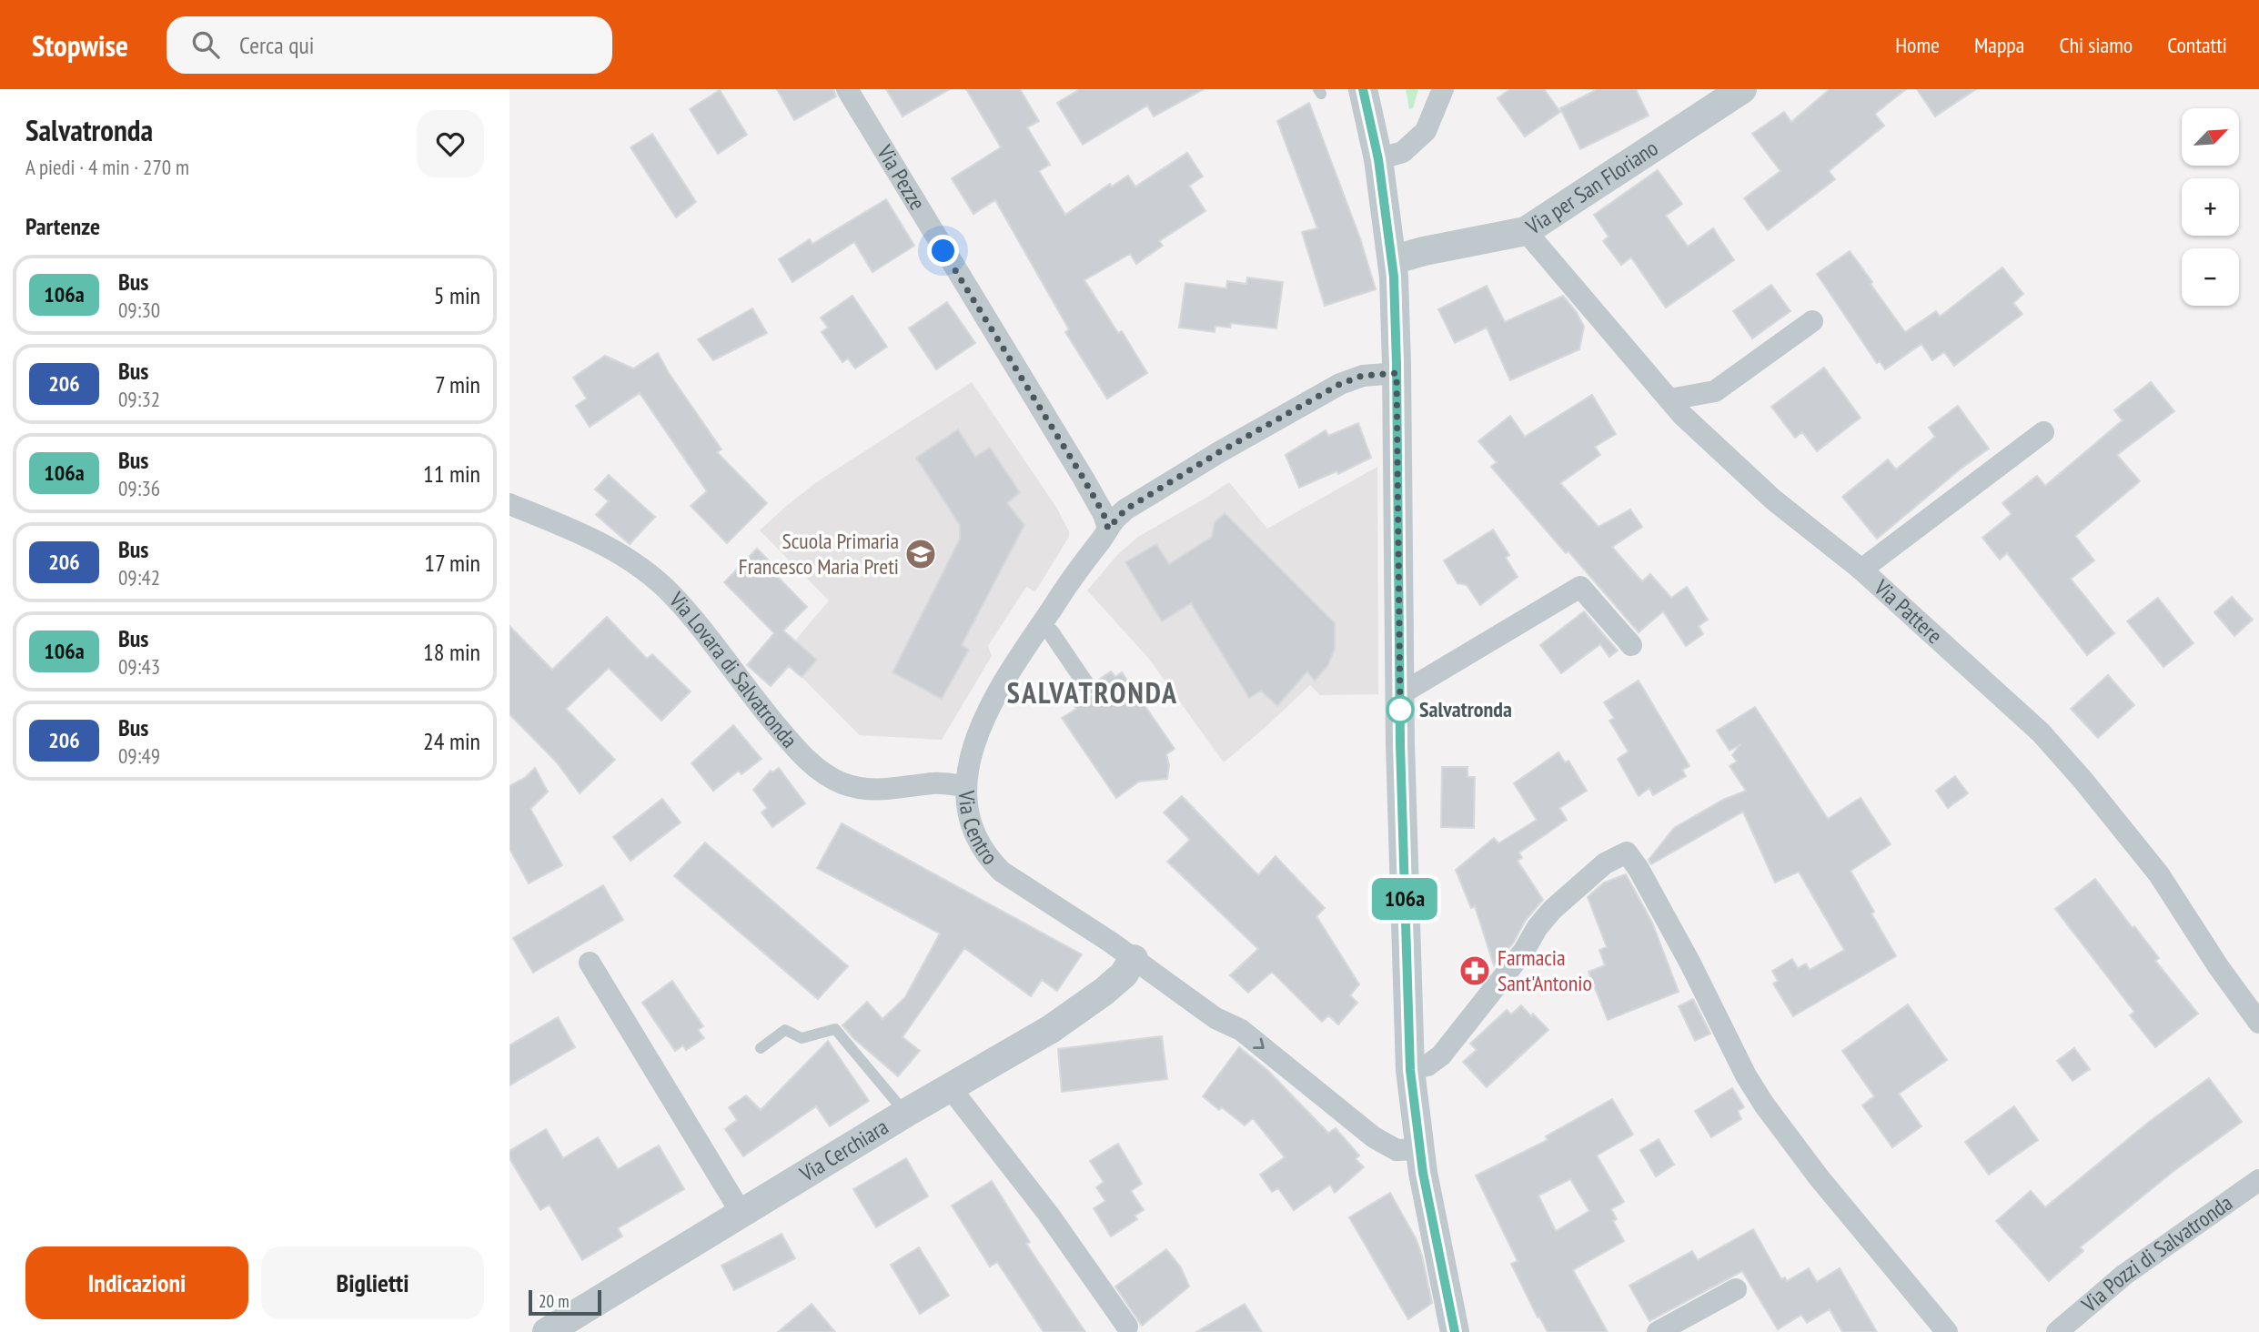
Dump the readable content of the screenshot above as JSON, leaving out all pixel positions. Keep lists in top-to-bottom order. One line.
{"streets":{"street":["Via Pezze","Via per San Floriano","Via Pattere","Via Lovara di Salvatronda","Via Centro","Via Cerchiara","Via Pozzi di Salvatronda"]},"crossings":[["Via Pezze","Via Centro"],["Via per San Floriano","Via Pattere"],["Via Lovara di Salvatronda","Via Centro"],["Via Centro","Via Cerchiara"]],"districts":["SALVATRONDA"],"places":{"school or university":["Scuola Primaria Francesco Maria Preti"],"other":["Salvatronda"],"pharmacy":["Farmacia Sant'Antonio"]},"lines":["bus line 106a"],"scale_bar":"20 m","north":"top right","page":{"header":"Stopwise","search":"Cerca qui","nav":["Home","Mappa","Chi siamo","Contatti"],"heading":[["Salvatronda","A piedi · 4 min · 270 m"],"Partenze"],"on_map":"106a","map_buttons":["+","−"],"list":[{"mark":"106a","name":"Bus","note":"09:30","value":"5 min"},{"mark":"206","name":"Bus","note":"09:32","value":"7 min"},{"mark":"106a","name":"Bus","note":"09:36","value":"11 min"},{"mark":"206","name":"Bus","note":"09:42","value":"17 min"},{"mark":"106a","name":"Bus","note":"09:43","value":"18 min"},{"mark":"206","name":"Bus","note":"09:49","value":"24 min"}],"buttons":["Indicazioni","Biglietti"],"scale":"20 m"}}
